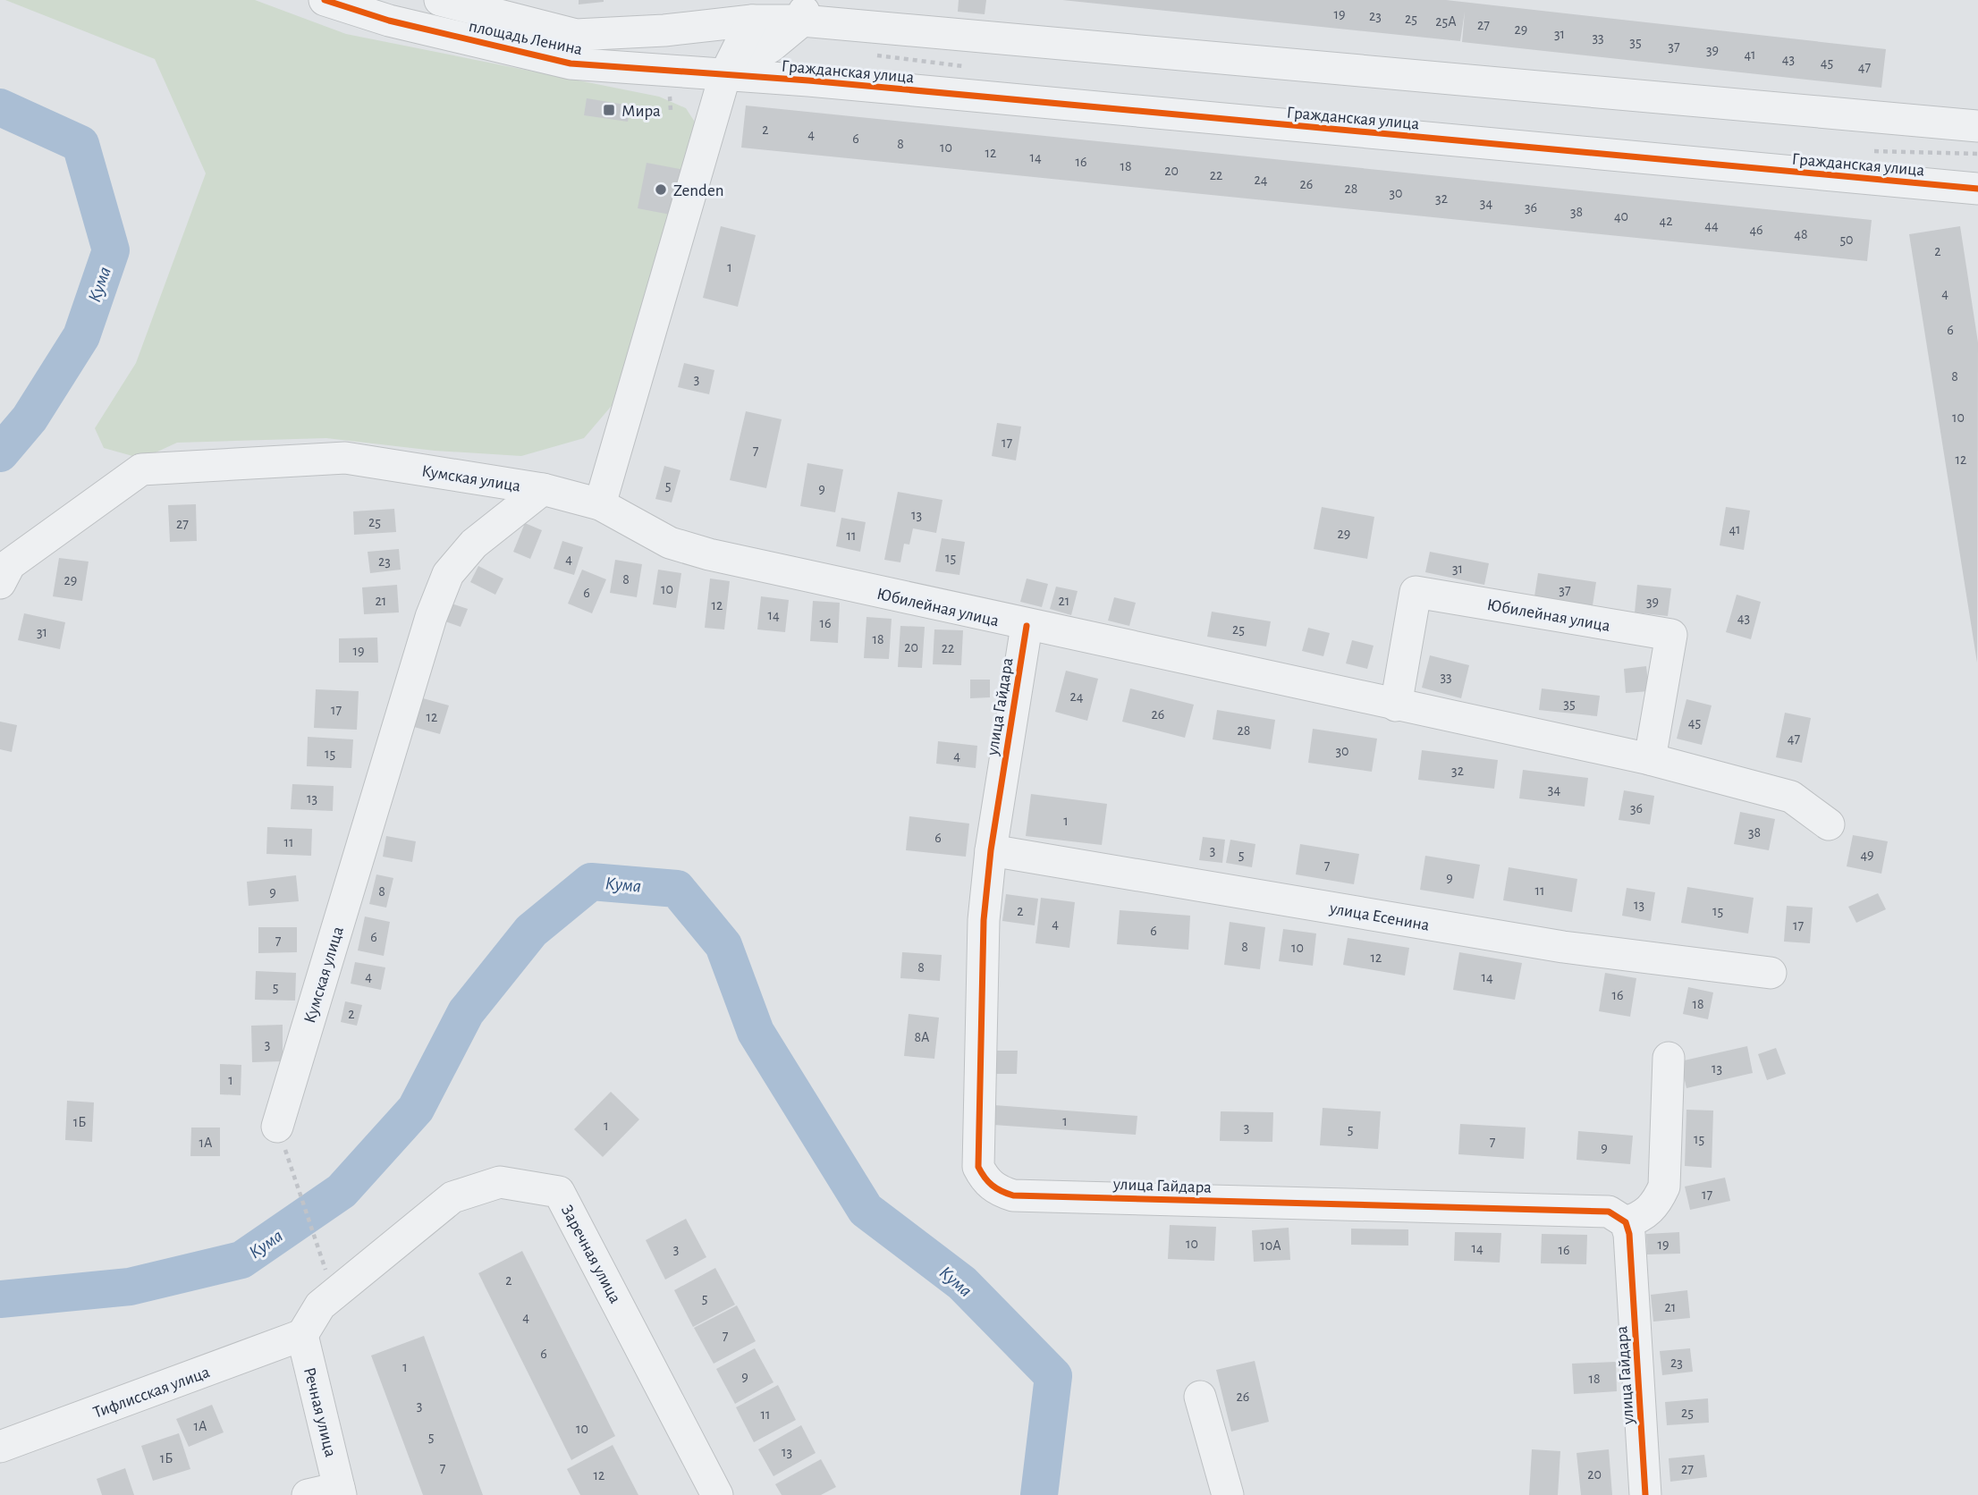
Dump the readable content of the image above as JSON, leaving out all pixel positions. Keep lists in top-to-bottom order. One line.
{"streets":{"street":["площадь Ленина","Гражданская улица","Кумская улица","Юбилейная улица","улица Гайдара","улица Есенина","Заречная улица","Тифлисская улица","Речная улица"]},"crossings":[["площадь Ленина","Гражданская улица"],["Кумская улица","Юбилейная улица"],["Юбилейная улица","улица Гайдара"],["улица Гайдара","улица Есенина"],["Заречная улица","Тифлисская улица"],["Заречная улица","Речная улица"],["Тифлисская улица","Речная улица"]],"water":["Кума"],"places":{"transit":["Мира"],"other":["Zenden"]},"house_numbers":["19","23","25","25А","27","29","31","33","35","37","39","41","43","45","47","2","4","6","8","10","12","14","16","18","20","22","24","26","28","30","32","34","36","38","40","42","44","46","48","50","2","1","4","6","8","3","10","17","7","12","5","9","13","25","27","41","29","11","15","4","23","31","8","29","10","37","6","21","21","39","12","14","43","16","25","31","18","20","22","19","33","24","35","17","26","12","45","28","47","30","15","4","32","34","13","36","1","38","6","11","3","5","49","7","9","11","8","9","13","2","15","4","17","6","6","7","8","10","12","8","4","14","5","16","18","2","8А","3","13","1","1","1Б","1","3","5","15","7","1А","9","17","10","19","10А","14","3","16","2","5","21","4","7","6","23","1","9","18","26","3","25","11","1А","10","5","13","1Б","7","27","20","12"]}
